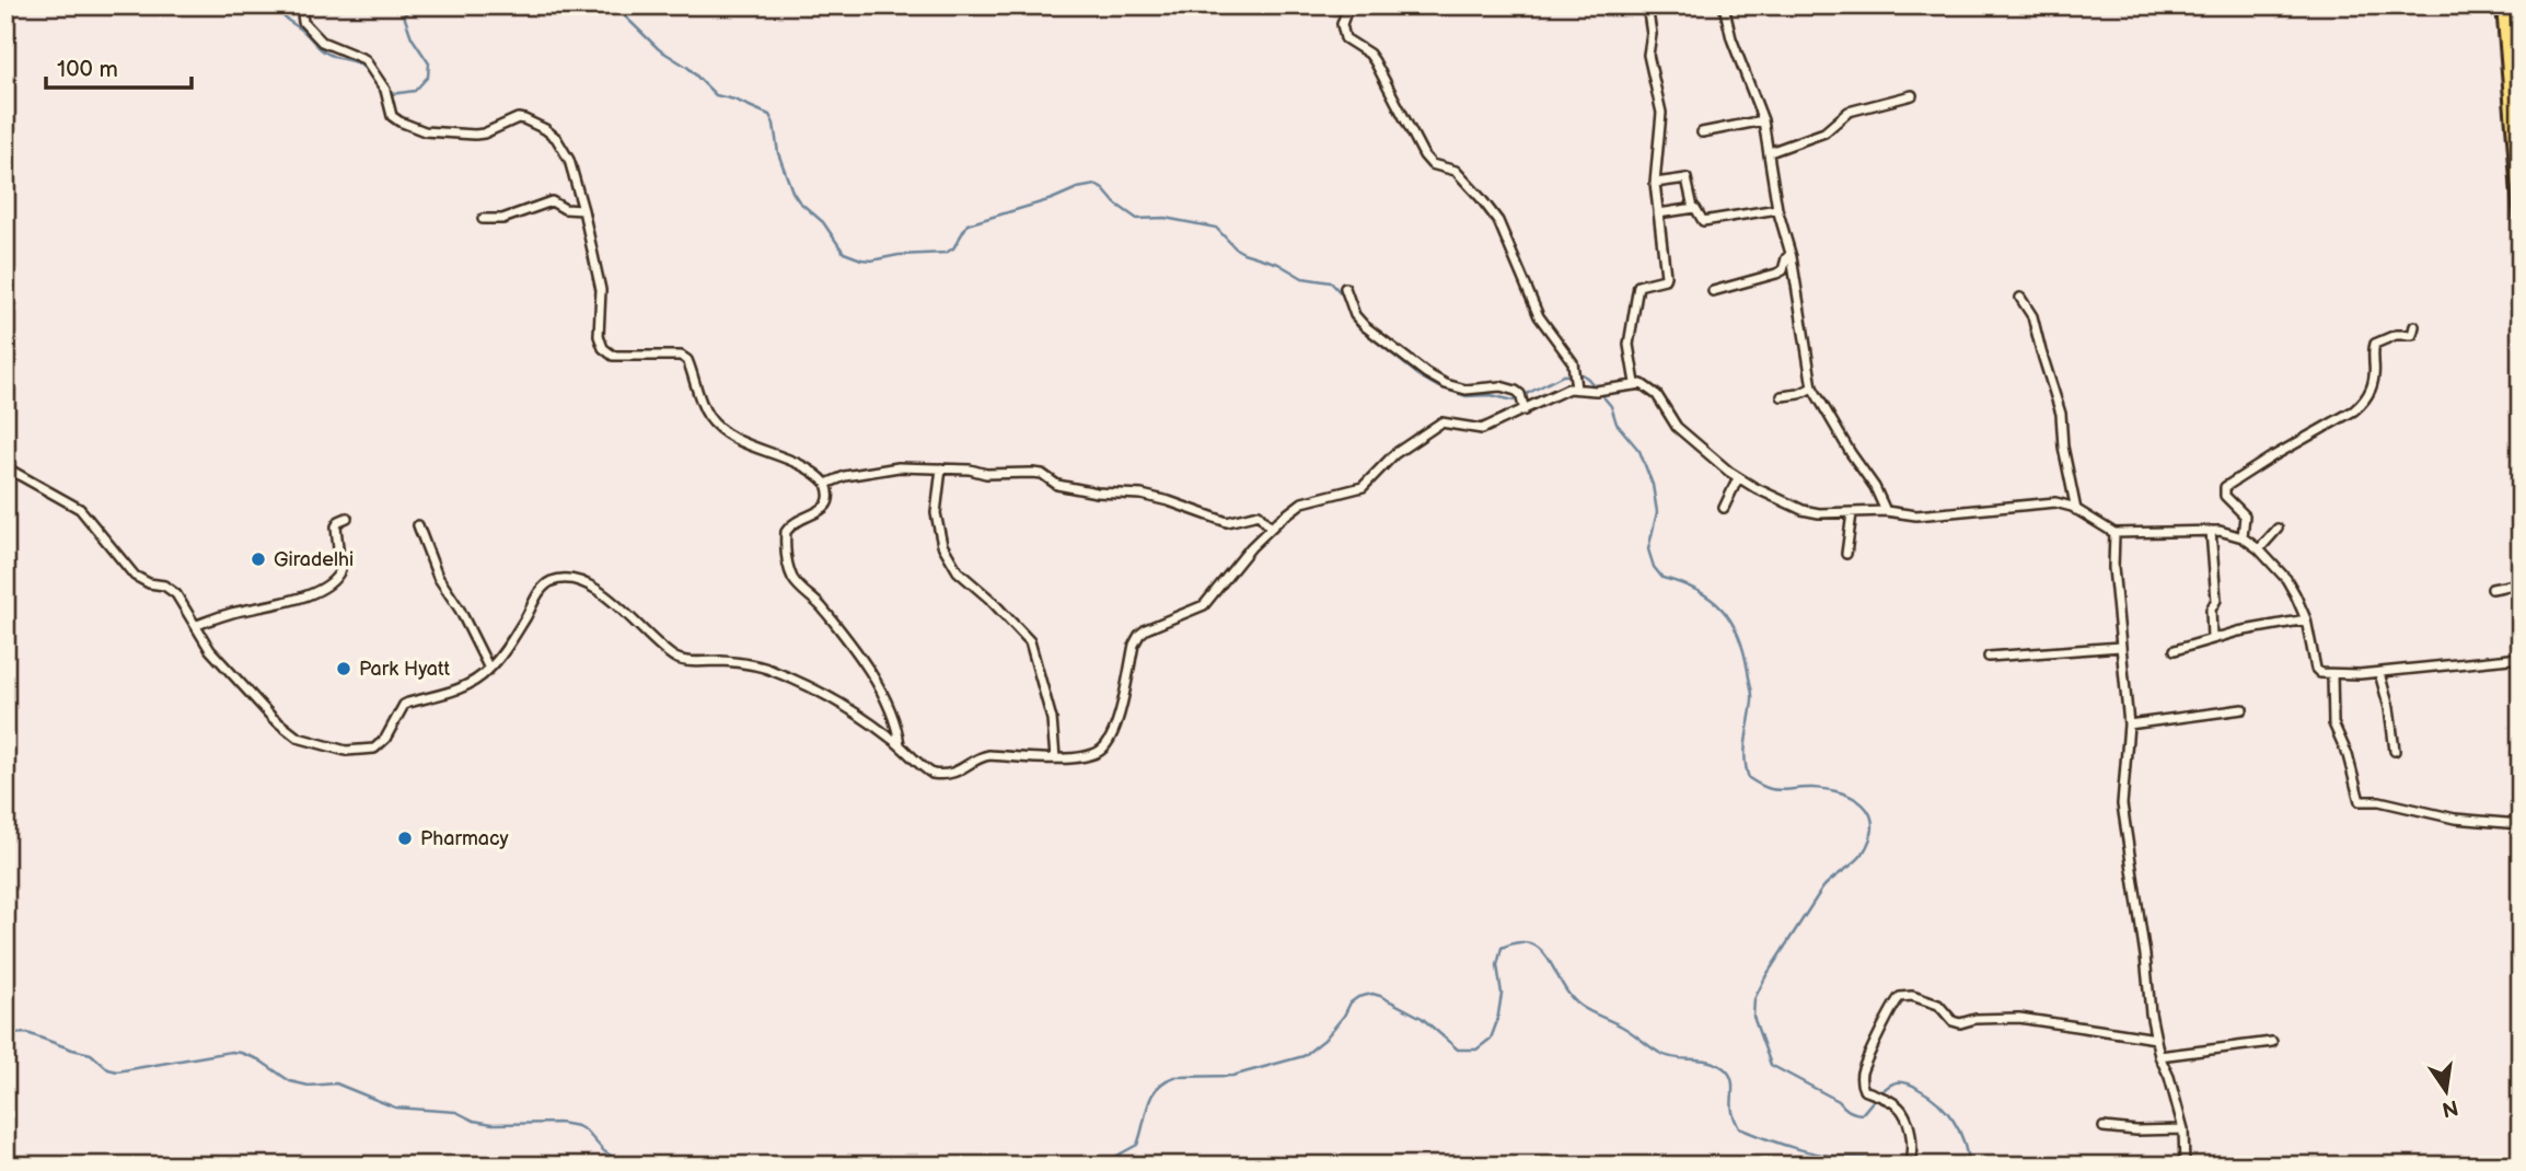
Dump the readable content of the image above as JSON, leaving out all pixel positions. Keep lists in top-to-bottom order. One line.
{"places":["Giradelhi","Park Hyatt","Pharmacy"],"scale_bar":"100 m","north":"bottom"}
